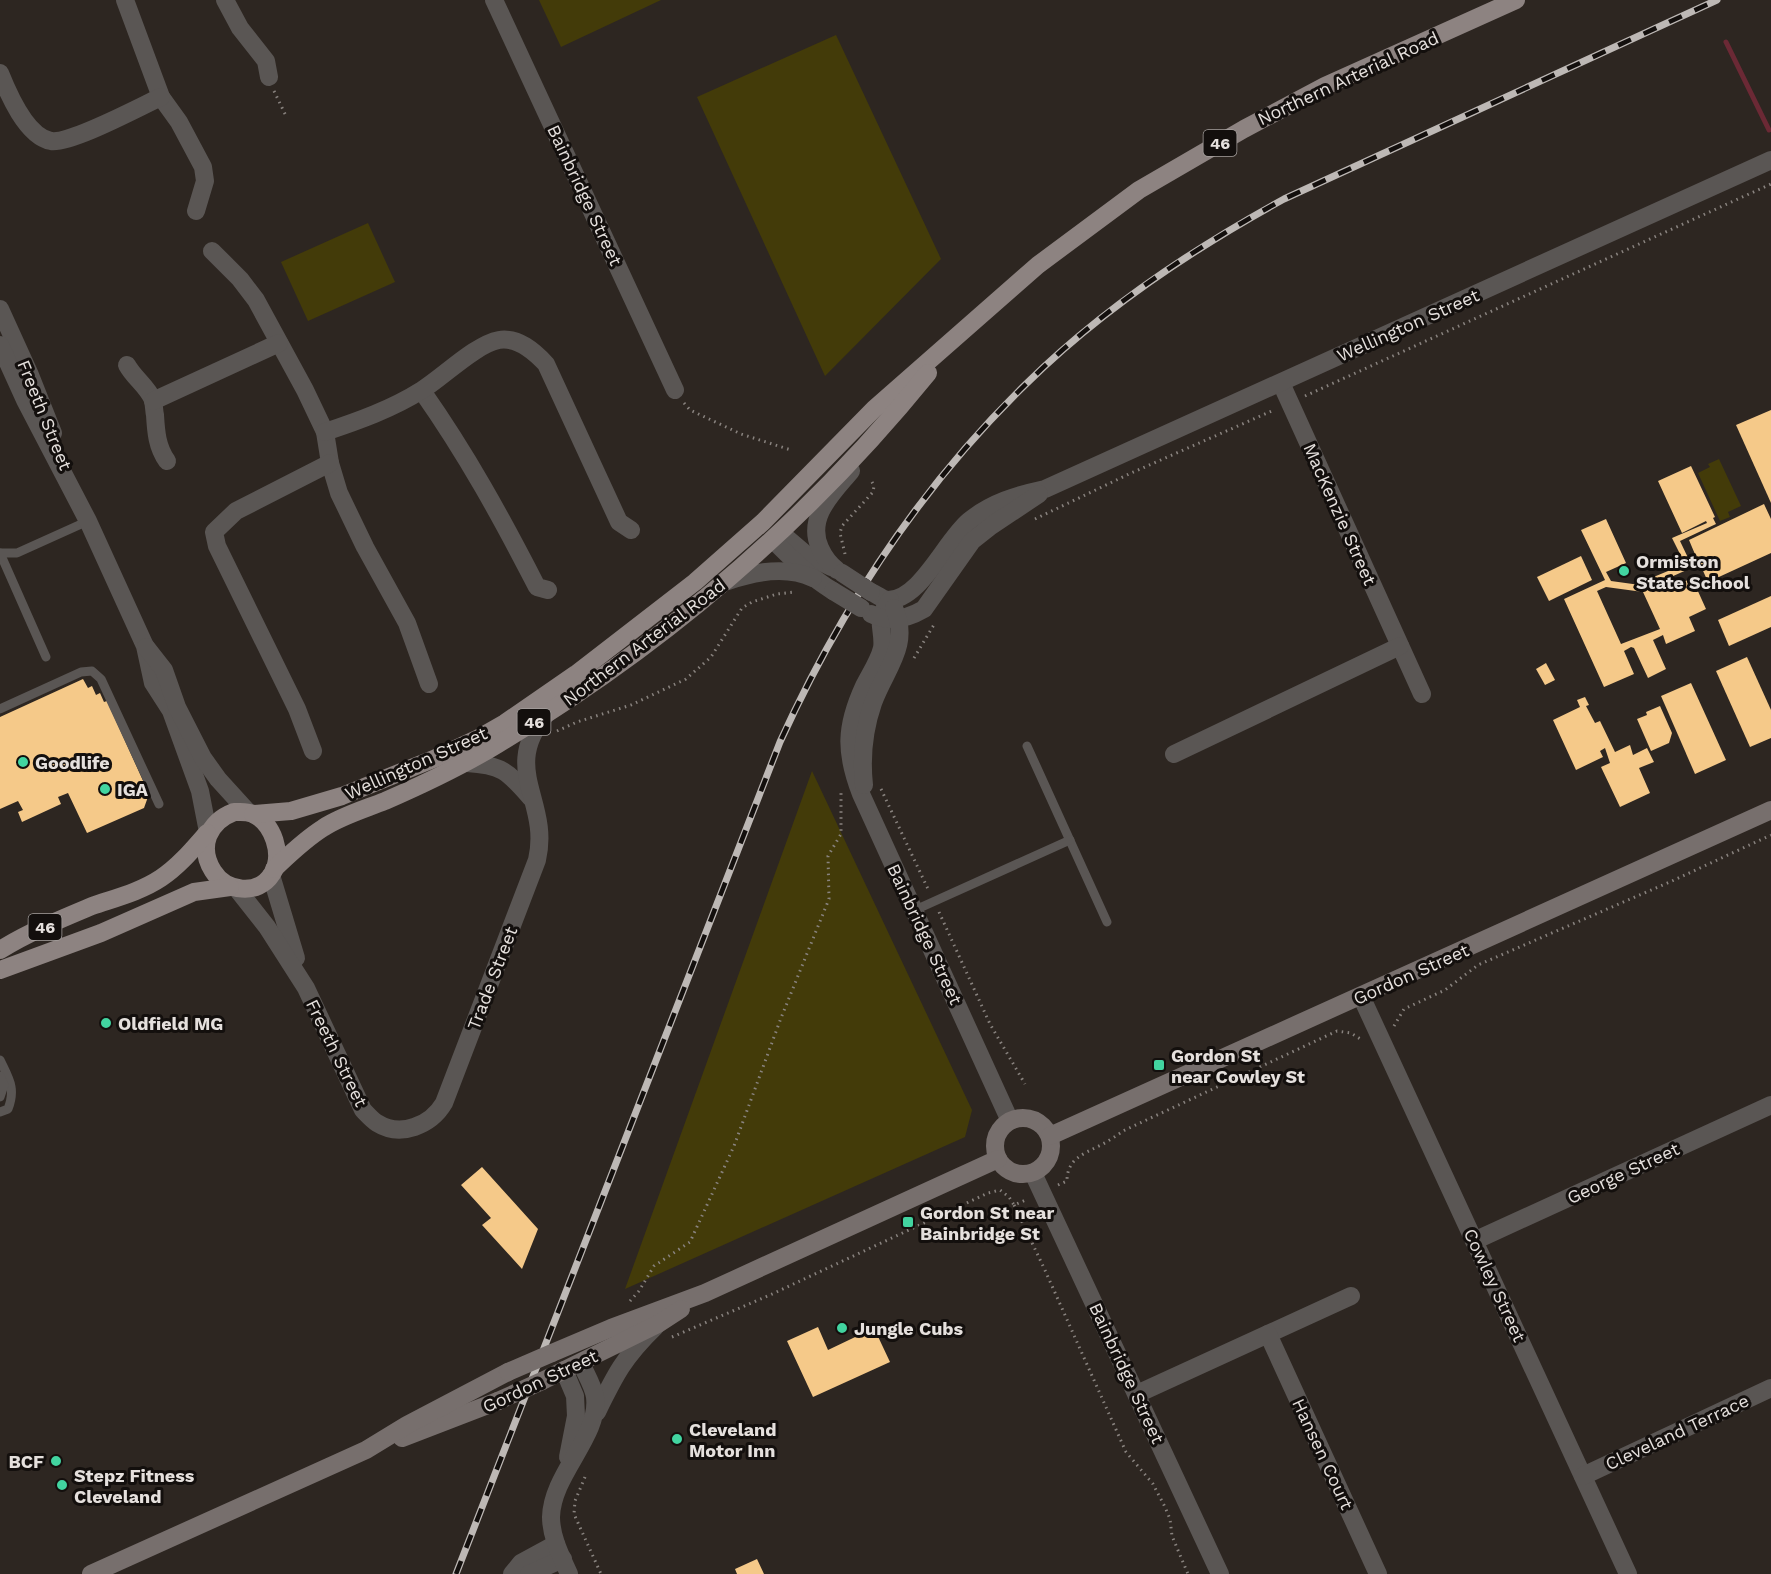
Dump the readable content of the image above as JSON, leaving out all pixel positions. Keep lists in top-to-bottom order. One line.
{"streets":{"main road":["Northern Arterial Road","46","Wellington Street"],"street":["Bainbridge Street","Freeth Street","MacKenzie Street","Gordon Street","Trade Street","George Street","Cowley Street","Cleveland Terrace","Hansen Court"]},"crossings":[["Northern Arterial Road","46"],["Northern Arterial Road","Wellington Street"],["Northern Arterial Road","Freeth Street"],["Northern Arterial Road","Trade Street"],["46","Wellington Street"],["46","Freeth Street"],["Bainbridge Street","Wellington Street"],["Bainbridge Street","Gordon Street"],["Wellington Street","Freeth Street"],["Wellington Street","MacKenzie Street"],["Freeth Street","Trade Street"],["Gordon Street","Cowley Street"],["George Street","Cowley Street"],["Cowley Street","Cleveland Terrace"]],"places":{"other":["Ormiston State School","Goodlife","IGA","Oldfield MG","Jungle Cubs","Cleveland Motor Inn","BCF","Stepz Fitness Cleveland"],"transit":["Gordon St near Cowley St","Gordon St near Bainbridge St"]}}
